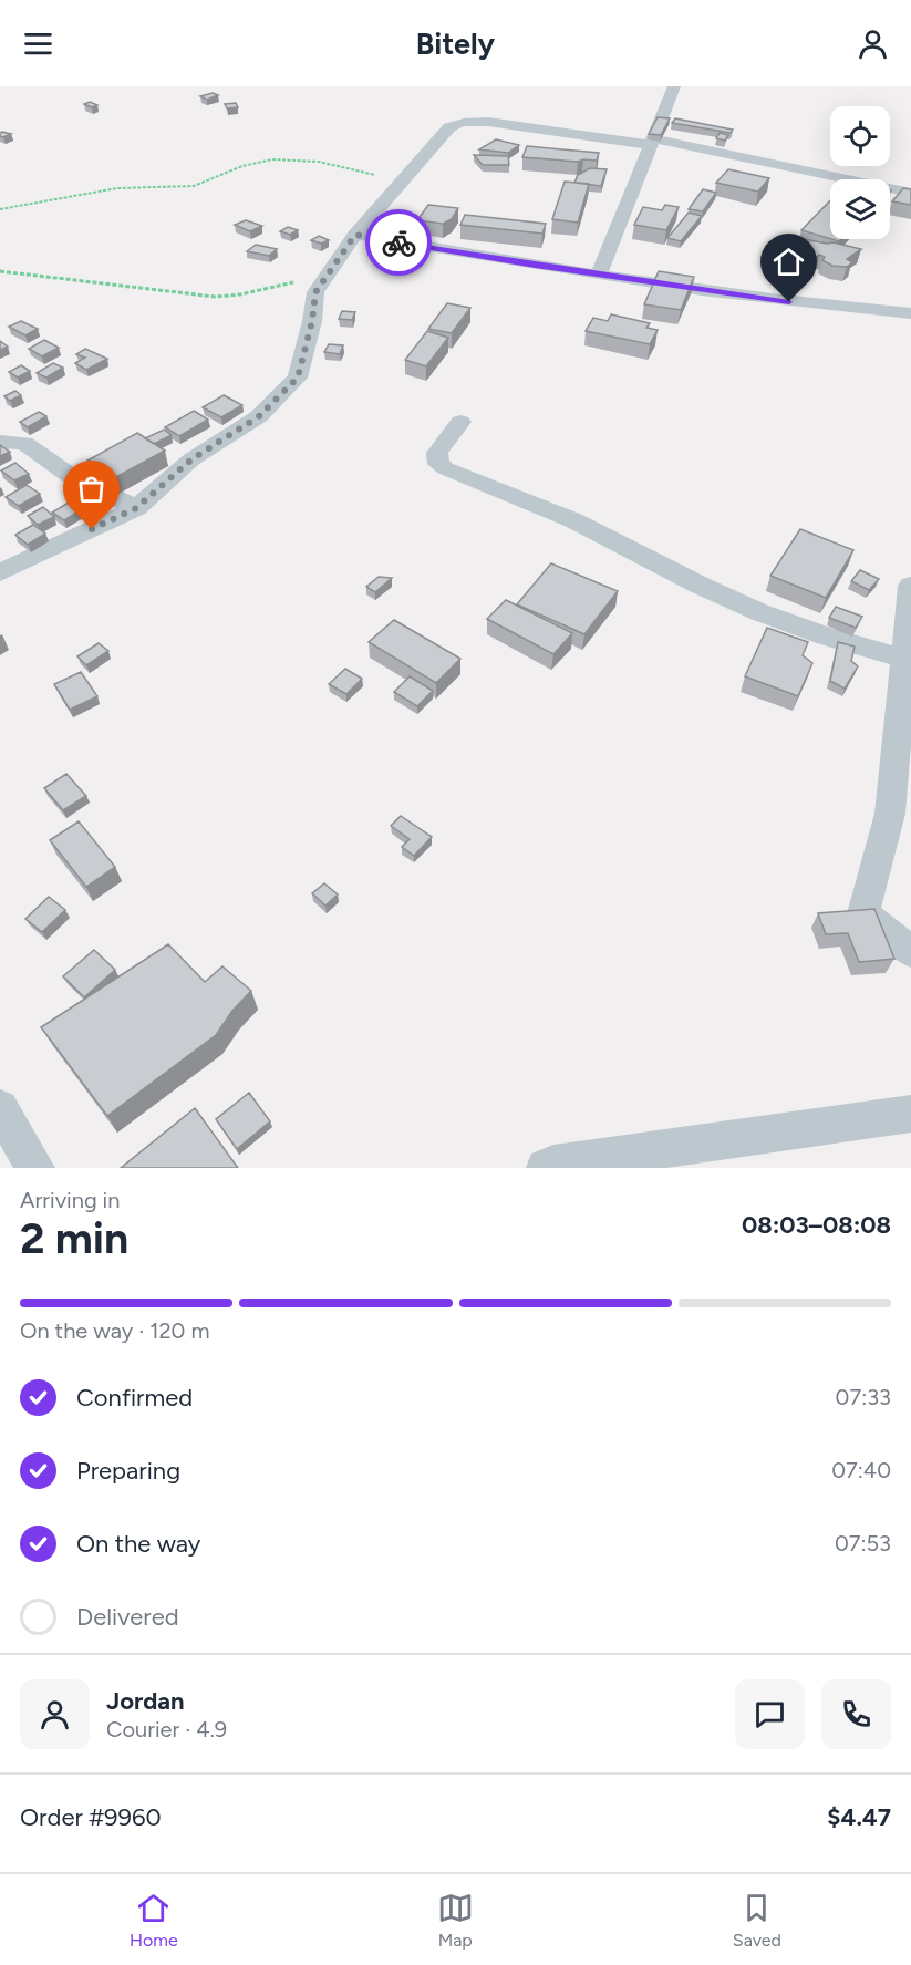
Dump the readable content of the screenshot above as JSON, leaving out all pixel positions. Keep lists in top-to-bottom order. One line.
{"page":{"header":"Bitely","heading":["2 min","Arriving in","08:03–08:08"],"panel":["Jordan","Courier · 4.9","Order #9960","$4.47"],"bar":"On the way · 120 m","list":[["Confirmed","07:33"],["Preparing","07:40"],["On the way","07:53"],"Delivered"],"tabs":["Home","Map","Saved"]}}
